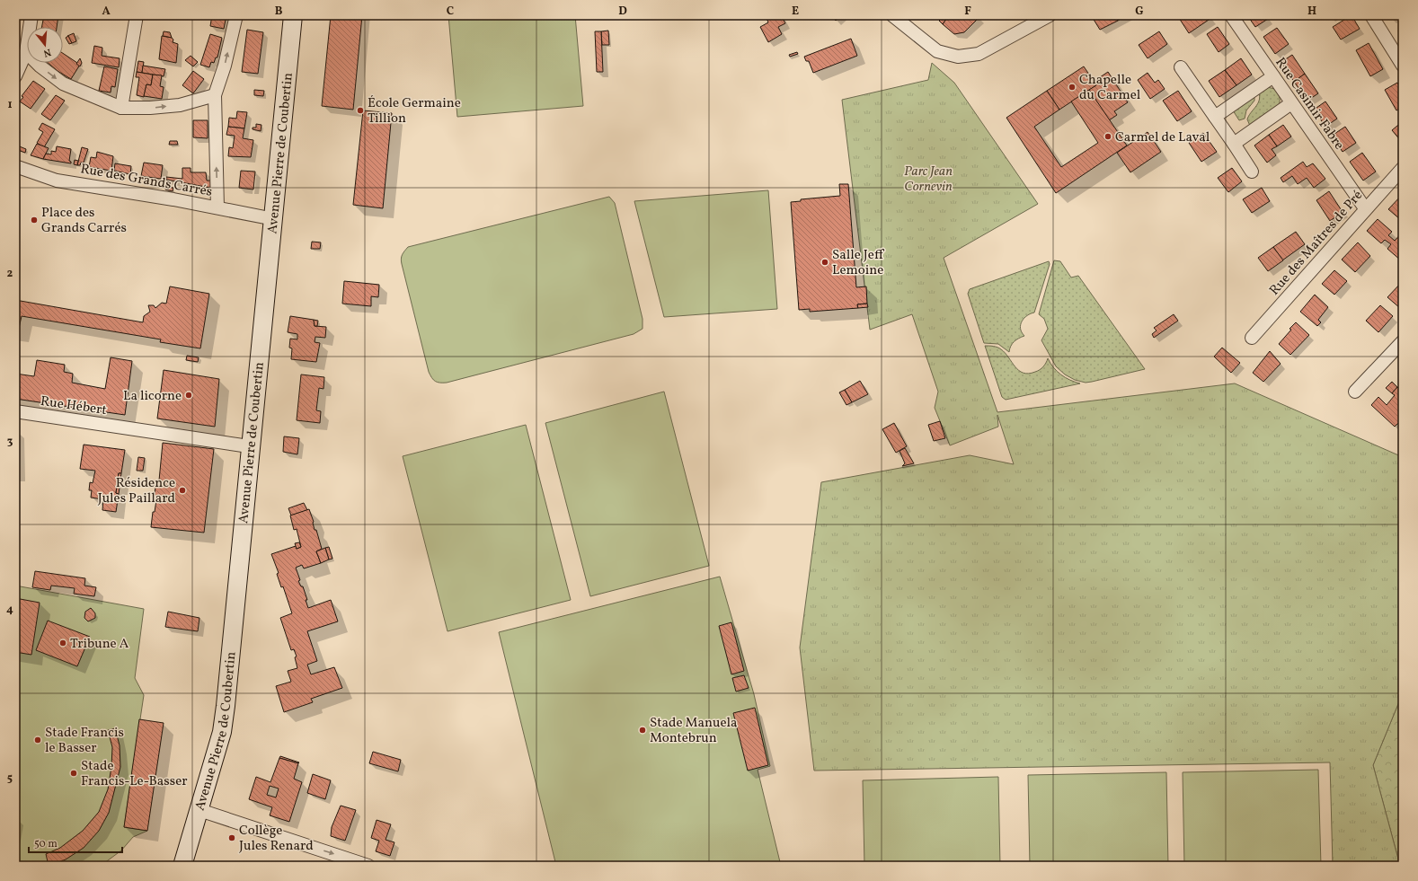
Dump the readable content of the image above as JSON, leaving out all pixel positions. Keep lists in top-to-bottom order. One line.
{"streets":{"street":["Rue Casimir Fabre","Avenue Pierre de Coubertin","Rue des Grands Carrés","Rue des Maîtres de Pré","Rue Hébert"]},"crossings":[["Rue Casimir Fabre","Rue des Maîtres de Pré"],["Avenue Pierre de Coubertin","Rue des Grands Carrés"],["Avenue Pierre de Coubertin","Rue Hébert"]],"parks":["Parc Jean Cornevin"],"places":["Chapelle du Carmel","École Germaine Tillion","Carmel de Laval","Place des Grands Carrés","Salle Jeff Lemoine","La licorne","Résidence Jules Paillard","Tribune A","Stade Manuela Montebrun","Stade Francis le Basser","Stade Francis-Le-Basser","Collège Jules Renard"],"scale_bar":"50 m","north":"bottom","grid":{"columns":["A","B","C","D","E","F","G","H"],"rows":["1","2","3","4","5"]}}
